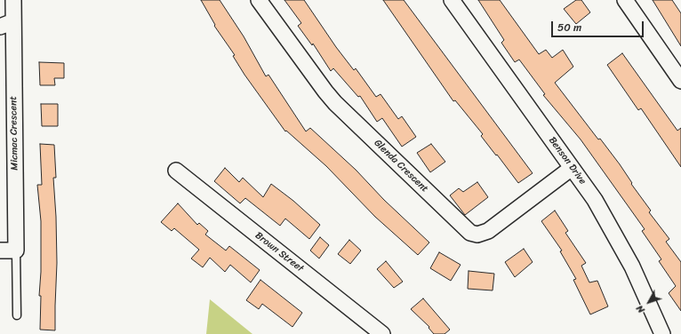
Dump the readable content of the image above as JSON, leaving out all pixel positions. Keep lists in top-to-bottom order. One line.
{"streets":{"street":["Micmac Crescent","Benson Drive","Glenda Crescent","Brown Street"]},"crossings":[["Benson Drive","Glenda Crescent"]],"scale_bar":"50 m","north":"bottom left"}
